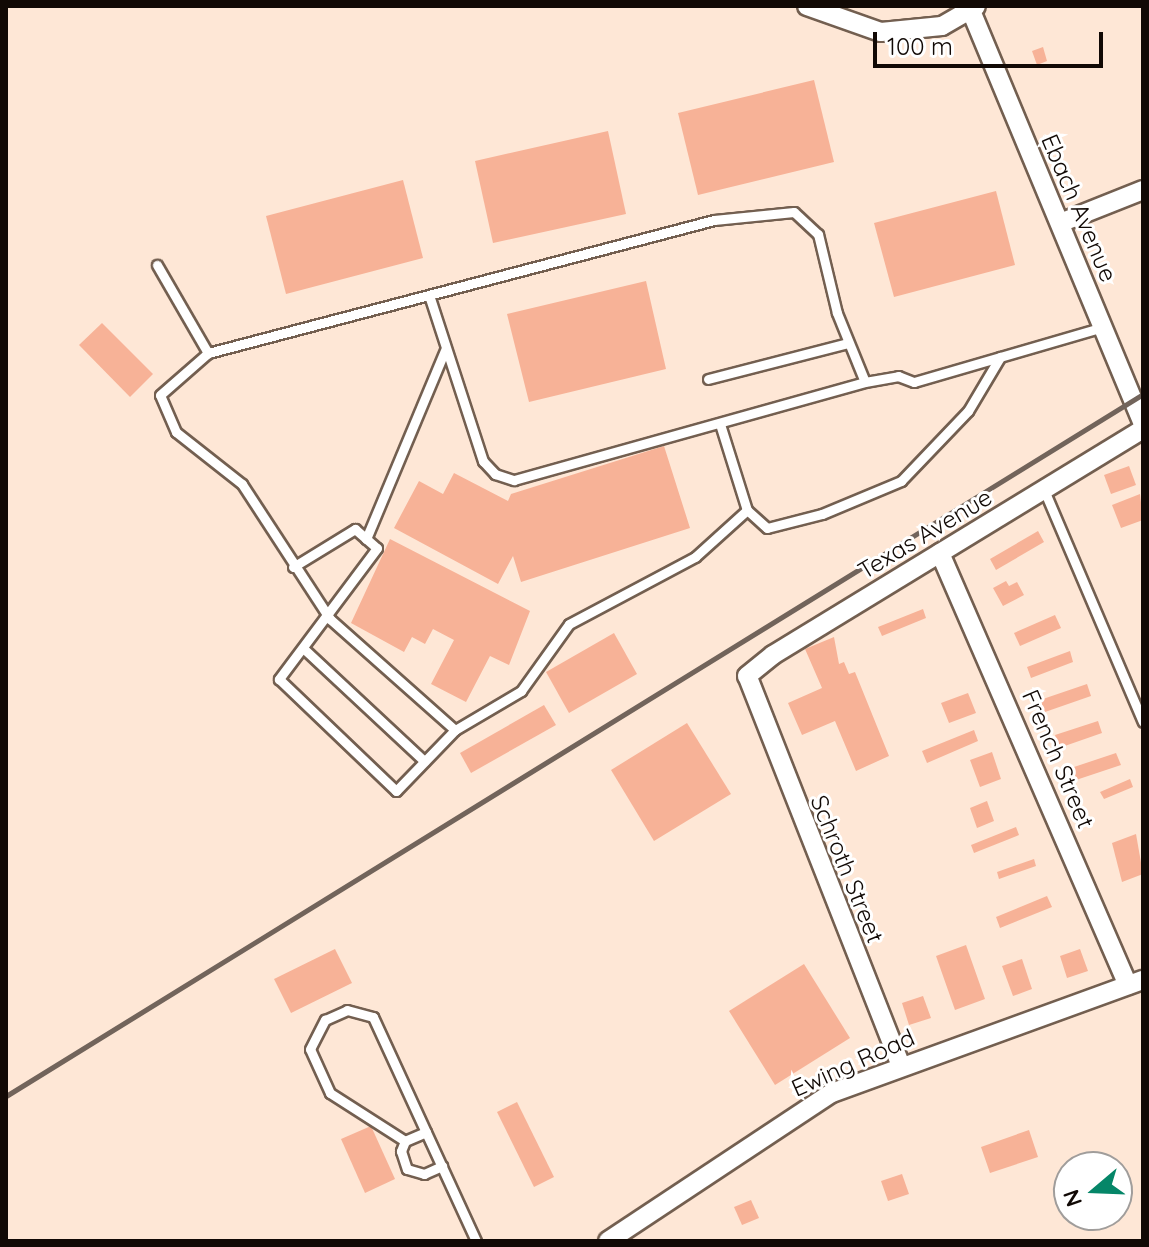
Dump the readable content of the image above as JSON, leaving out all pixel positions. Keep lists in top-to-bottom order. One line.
{"streets":{"street":["Ebach Avenue","Texas Avenue","French Street","Schroth Street","Ewing Road"]},"crossings":[["Ebach Avenue","Texas Avenue"],["Texas Avenue","French Street"],["Texas Avenue","Schroth Street"],["French Street","Ewing Road"],["Schroth Street","Ewing Road"]],"scale_bar":"100 m","north":"left"}
